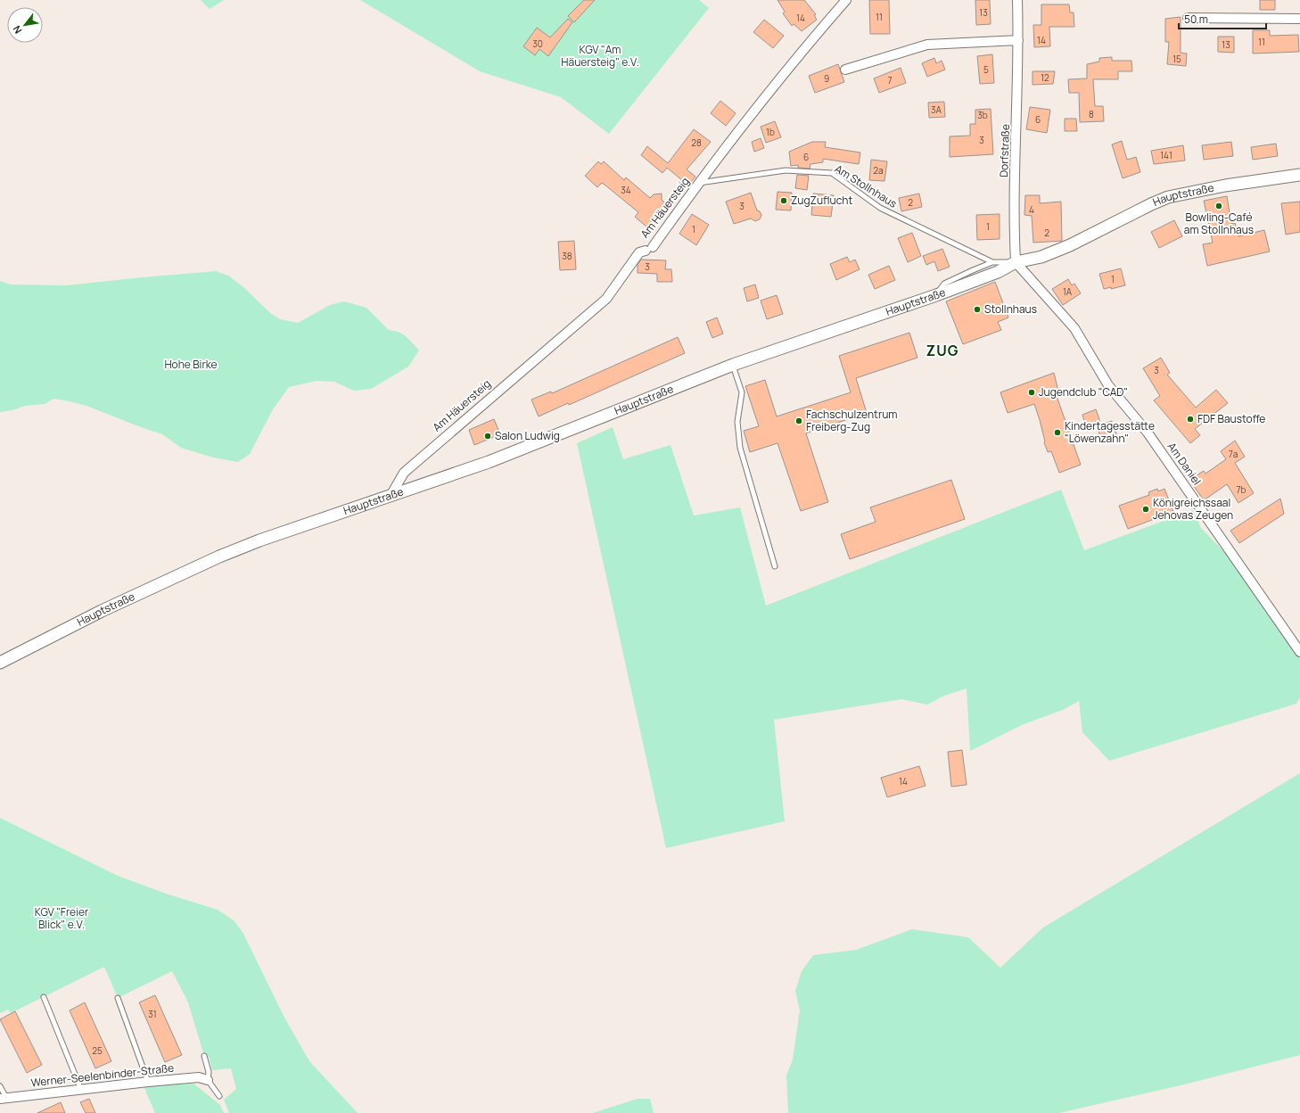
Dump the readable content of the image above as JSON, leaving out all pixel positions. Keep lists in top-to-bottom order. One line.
{"streets":{"street":["Dorfstraße","Hauptstraße","Am Häuersteig","Am Daniel","Werner-Seelenbinder-Straße"],"lane":["Am Stollnhaus"]},"crossings":[["Dorfstraße","Hauptstraße"],["Dorfstraße","Am Daniel"],["Am Stollnhaus","Am Häuersteig"],["Hauptstraße","Am Häuersteig"],["Hauptstraße","Am Daniel"]],"districts":["ZUG"],"parks":["KGV \"Am Häuersteig\" e.V.","Hohe Birke","KGV \"Freier Blick\" e.V."],"places":["ZugZuflucht","Bowling-Café am Stollnhaus","Stollnhaus","Jugendclub \"CAD\"","FDF Baustoffe","Fachschulzentrum Freiberg-Zug","Kindertagesstätte \"Löwenzahn\"","Salon Ludwig","Königreichssaal Jehovas Zeugen"],"house_numbers":["13","11","14","14","11","30","13","15","5","12","9","7","3A","8","3b","6","1b","3","28","141","6","2a","34","2","3","4","1","1","2","38","3","1","1A","3","7a","7b","14","31","25"],"scale_bar":"50 m","north":"bottom left"}
